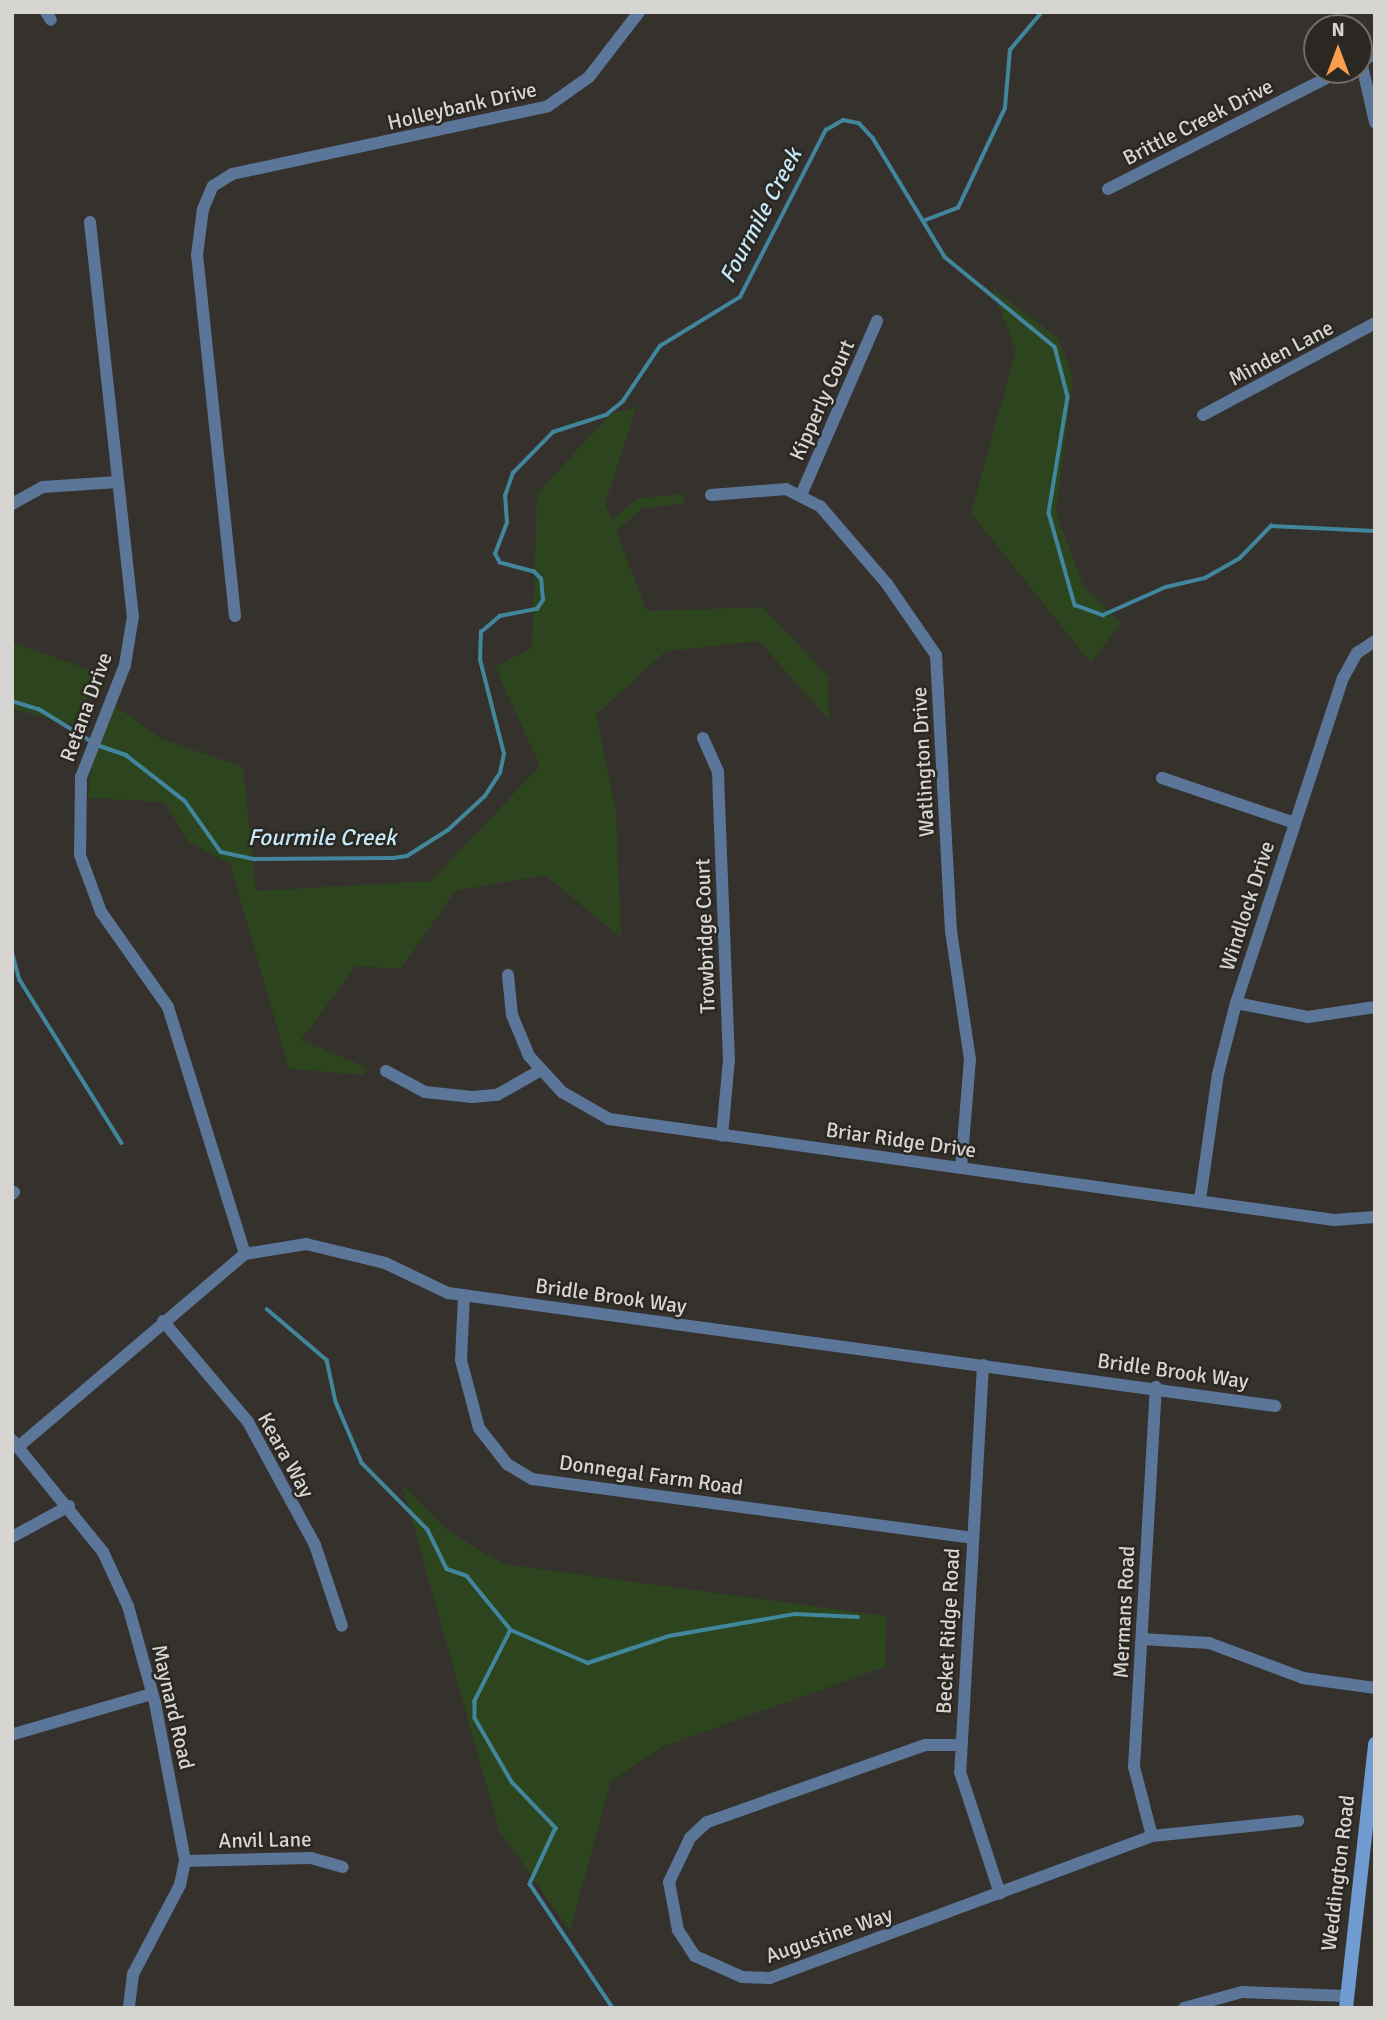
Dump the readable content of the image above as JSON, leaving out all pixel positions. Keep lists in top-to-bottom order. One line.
{"streets":{"main road":["Weddington Road"],"street":["Holleybank Drive","Brittle Creek Drive","Minden Lane","Kipperly Court","Retana Drive","Watlington Drive","Windlock Drive","Trowbridge Court","Briar Ridge Drive","Bridle Brook Way","Keara Way","Donnegal Farm Road","Mermans Road","Becket Ridge Road","Maynard Road","Anvil Lane","Augustine Way"]},"crossings":[["Kipperly Court","Watlington Drive"],["Retana Drive","Bridle Brook Way"],["Watlington Drive","Briar Ridge Drive"],["Windlock Drive","Briar Ridge Drive"],["Trowbridge Court","Briar Ridge Drive"],["Bridle Brook Way","Keara Way"],["Bridle Brook Way","Donnegal Farm Road"],["Bridle Brook Way","Mermans Road"],["Bridle Brook Way","Becket Ridge Road"],["Bridle Brook Way","Maynard Road"],["Donnegal Farm Road","Becket Ridge Road"],["Mermans Road","Augustine Way"],["Becket Ridge Road","Augustine Way"],["Maynard Road","Anvil Lane"]],"water":["Fourmile Creek"],"north":"top"}
